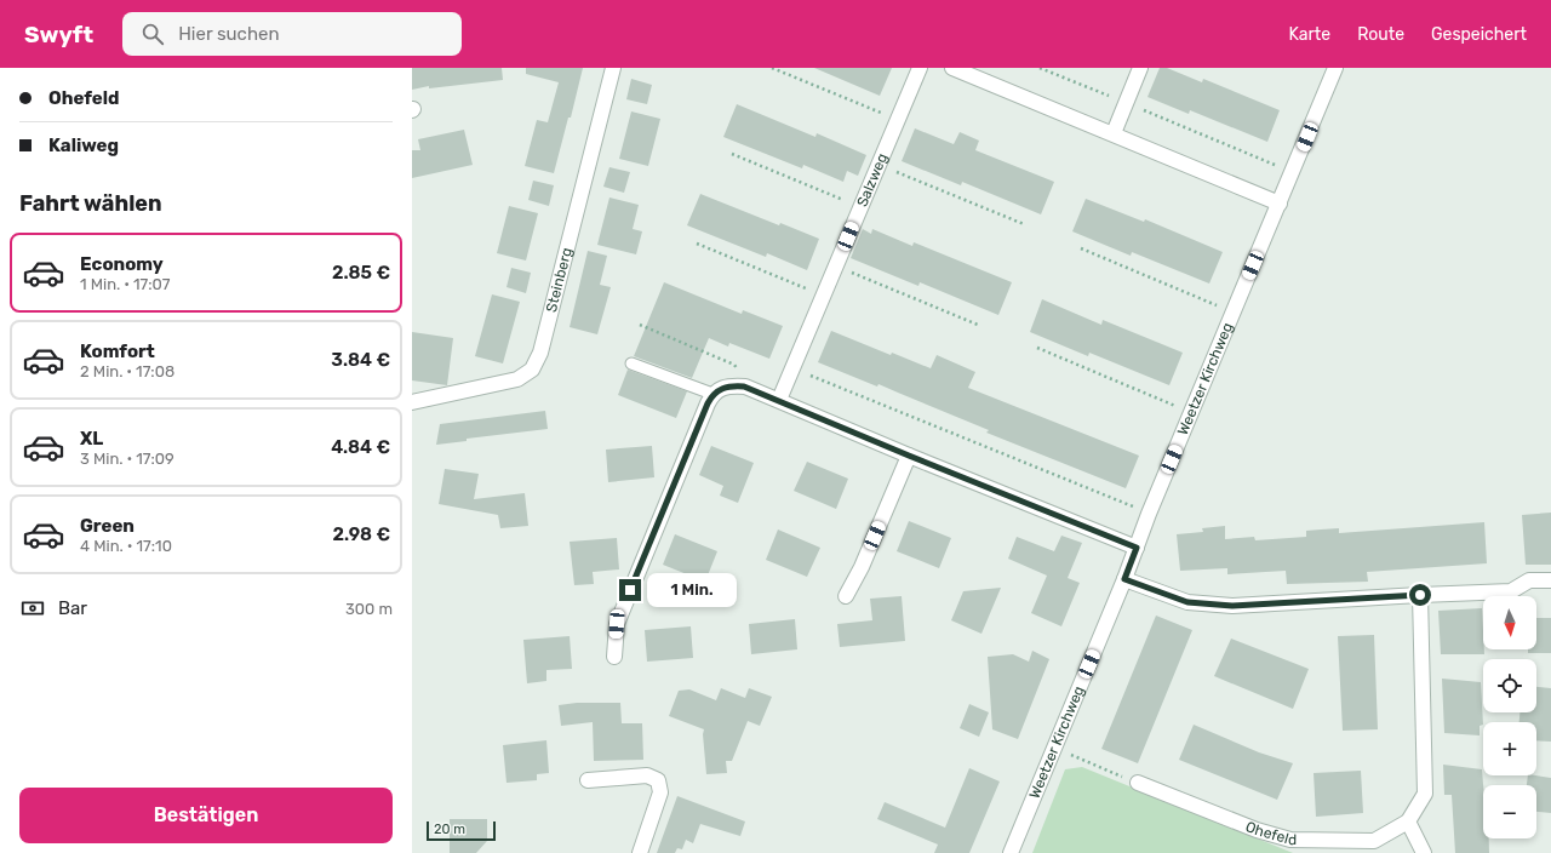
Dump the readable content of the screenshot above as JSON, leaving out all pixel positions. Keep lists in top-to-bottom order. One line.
{"streets":{"street":["Salzweg","Steinberg","Weetzer Kirchweg","Ohefeld"]},"scale_bar":"20 m","north":"bottom","page":{"header":"Swyft","search":"Hier suchen","nav":["Karte","Route","Gespeichert"],"banner":["Ohefeld","Kaliweg"],"heading":"Fahrt wählen","list":[{"name":"Economy","note":"1 Min. · 17:07","value":"2.85 €"},{"name":"Komfort","note":"2 Min. · 17:08","value":"3.84 €"},{"name":"XL","note":"3 Min. · 17:09","value":"4.84 €"},{"name":"Green","note":"4 Min. · 17:10","value":"2.98 €"}],"bubble":"1 Min.","pay":["Bar","300 m"],"map_buttons":["+","−"],"buttons":"Bestätigen","scale":"20 m"}}
